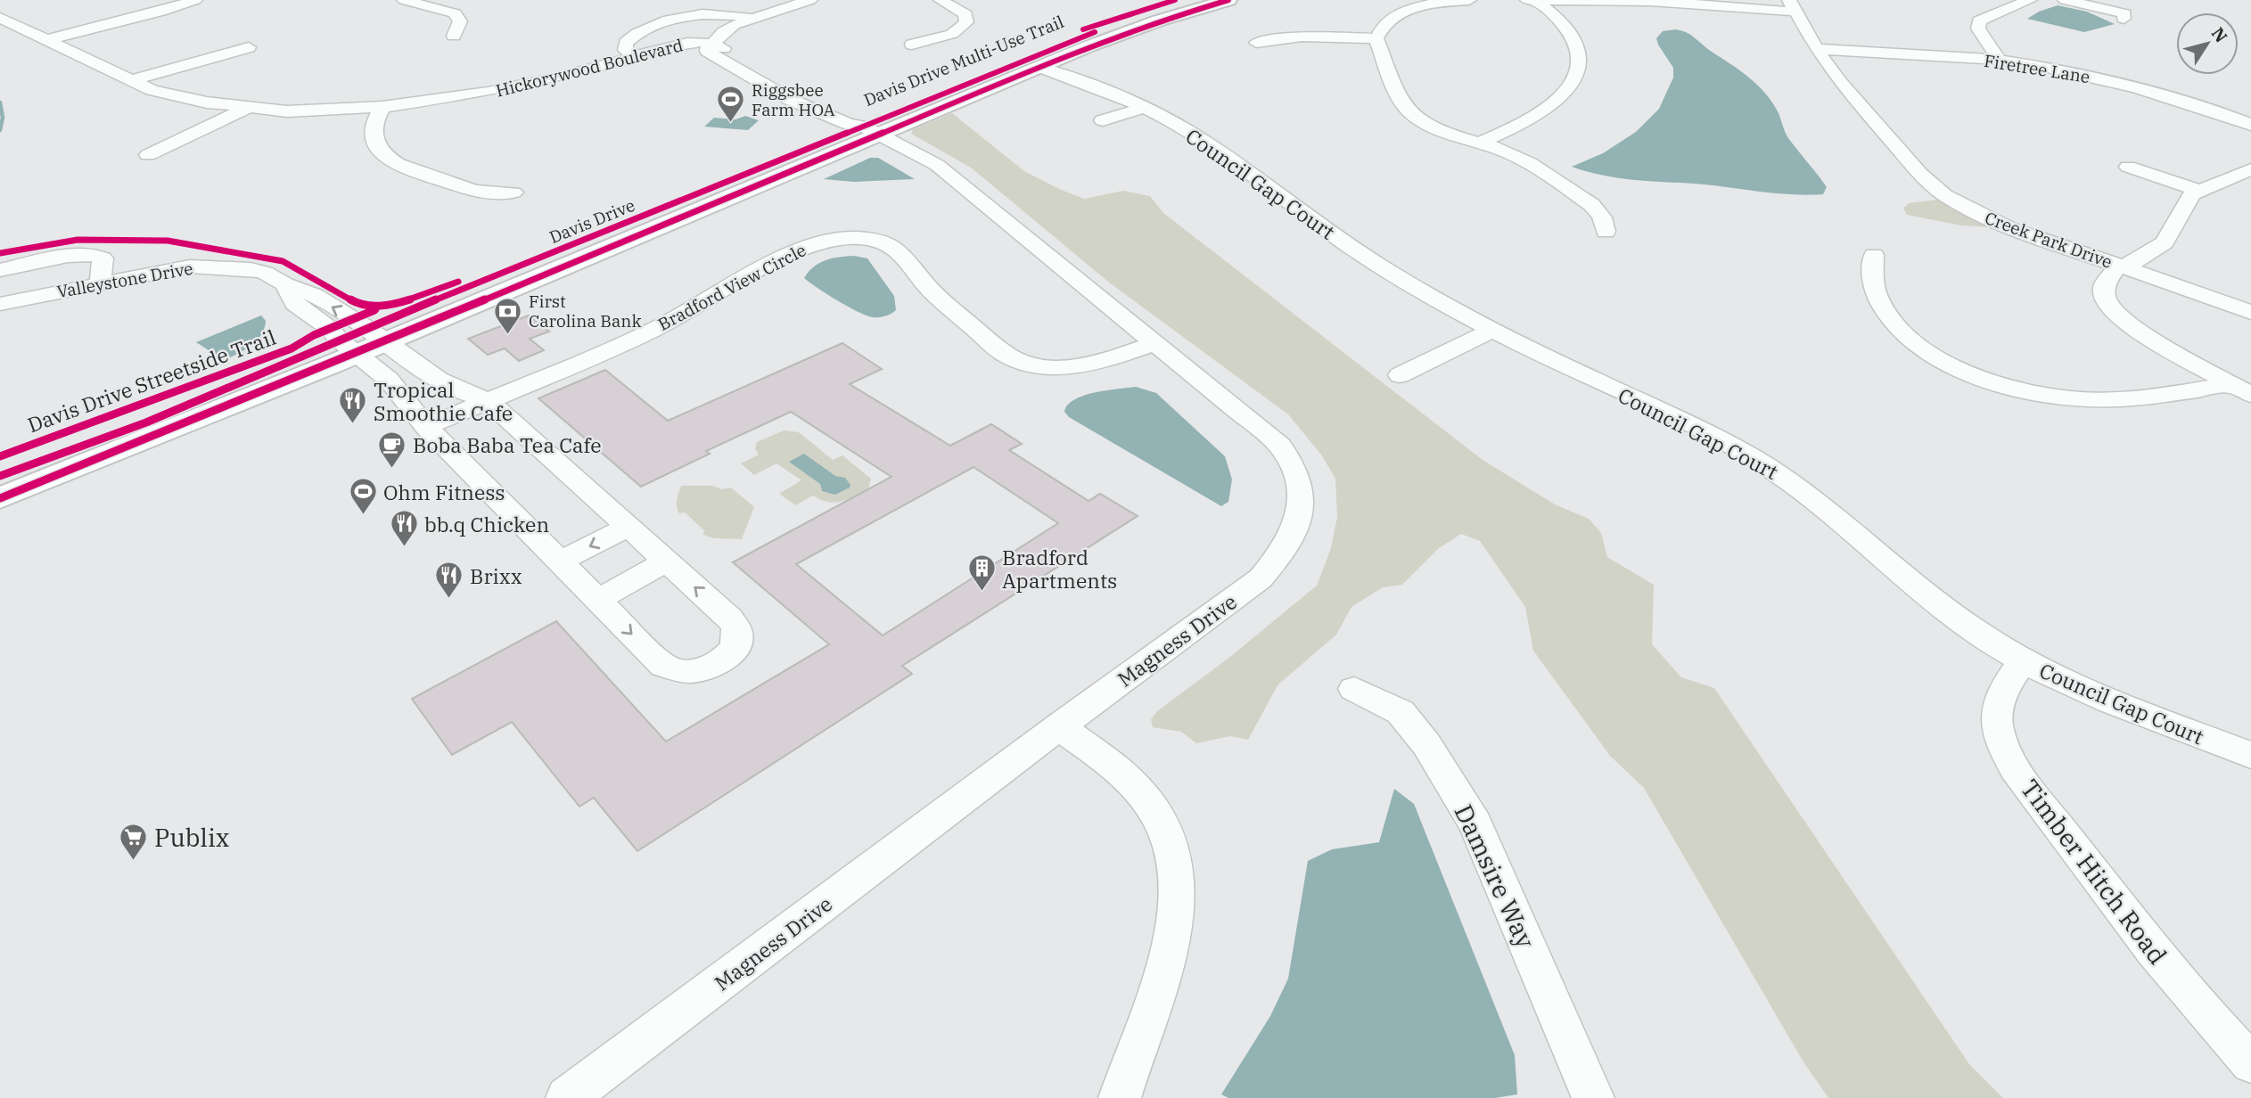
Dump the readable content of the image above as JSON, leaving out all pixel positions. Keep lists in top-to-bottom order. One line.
{"streets":{"main road":["Davis Drive"],"street":["Hickorywood Boulevard","Firetree Lane","Council Gap Court","Creek Park Drive","Valleystone Drive","Bradford View Circle","Magness Drive","Timber Hitch Road","Damsire Way"],"cycle path":["Davis Drive Multi-Use Trail","Davis Drive Streetside Trail"]},"crossings":[["Hickorywood Boulevard","Magness Drive"],["Firetree Lane","Creek Park Drive"],["Council Gap Court","Davis Drive"],["Council Gap Court","Timber Hitch Road"],["Davis Drive","Valleystone Drive"],["Davis Drive","Magness Drive"],["Bradford View Circle","Magness Drive"]],"places":{"sports":["Riggsbee Farm HOA","Ohm Fitness"],"bank":["First Carolina Bank"],"restaurant":["Tropical Smoothie Cafe","bb.q Chicken","Brixx"],"cafe":["Boba Baba Tea Cafe"],"building":["Bradford Apartments"],"supermarket":["Publix"]},"north":"top right"}
